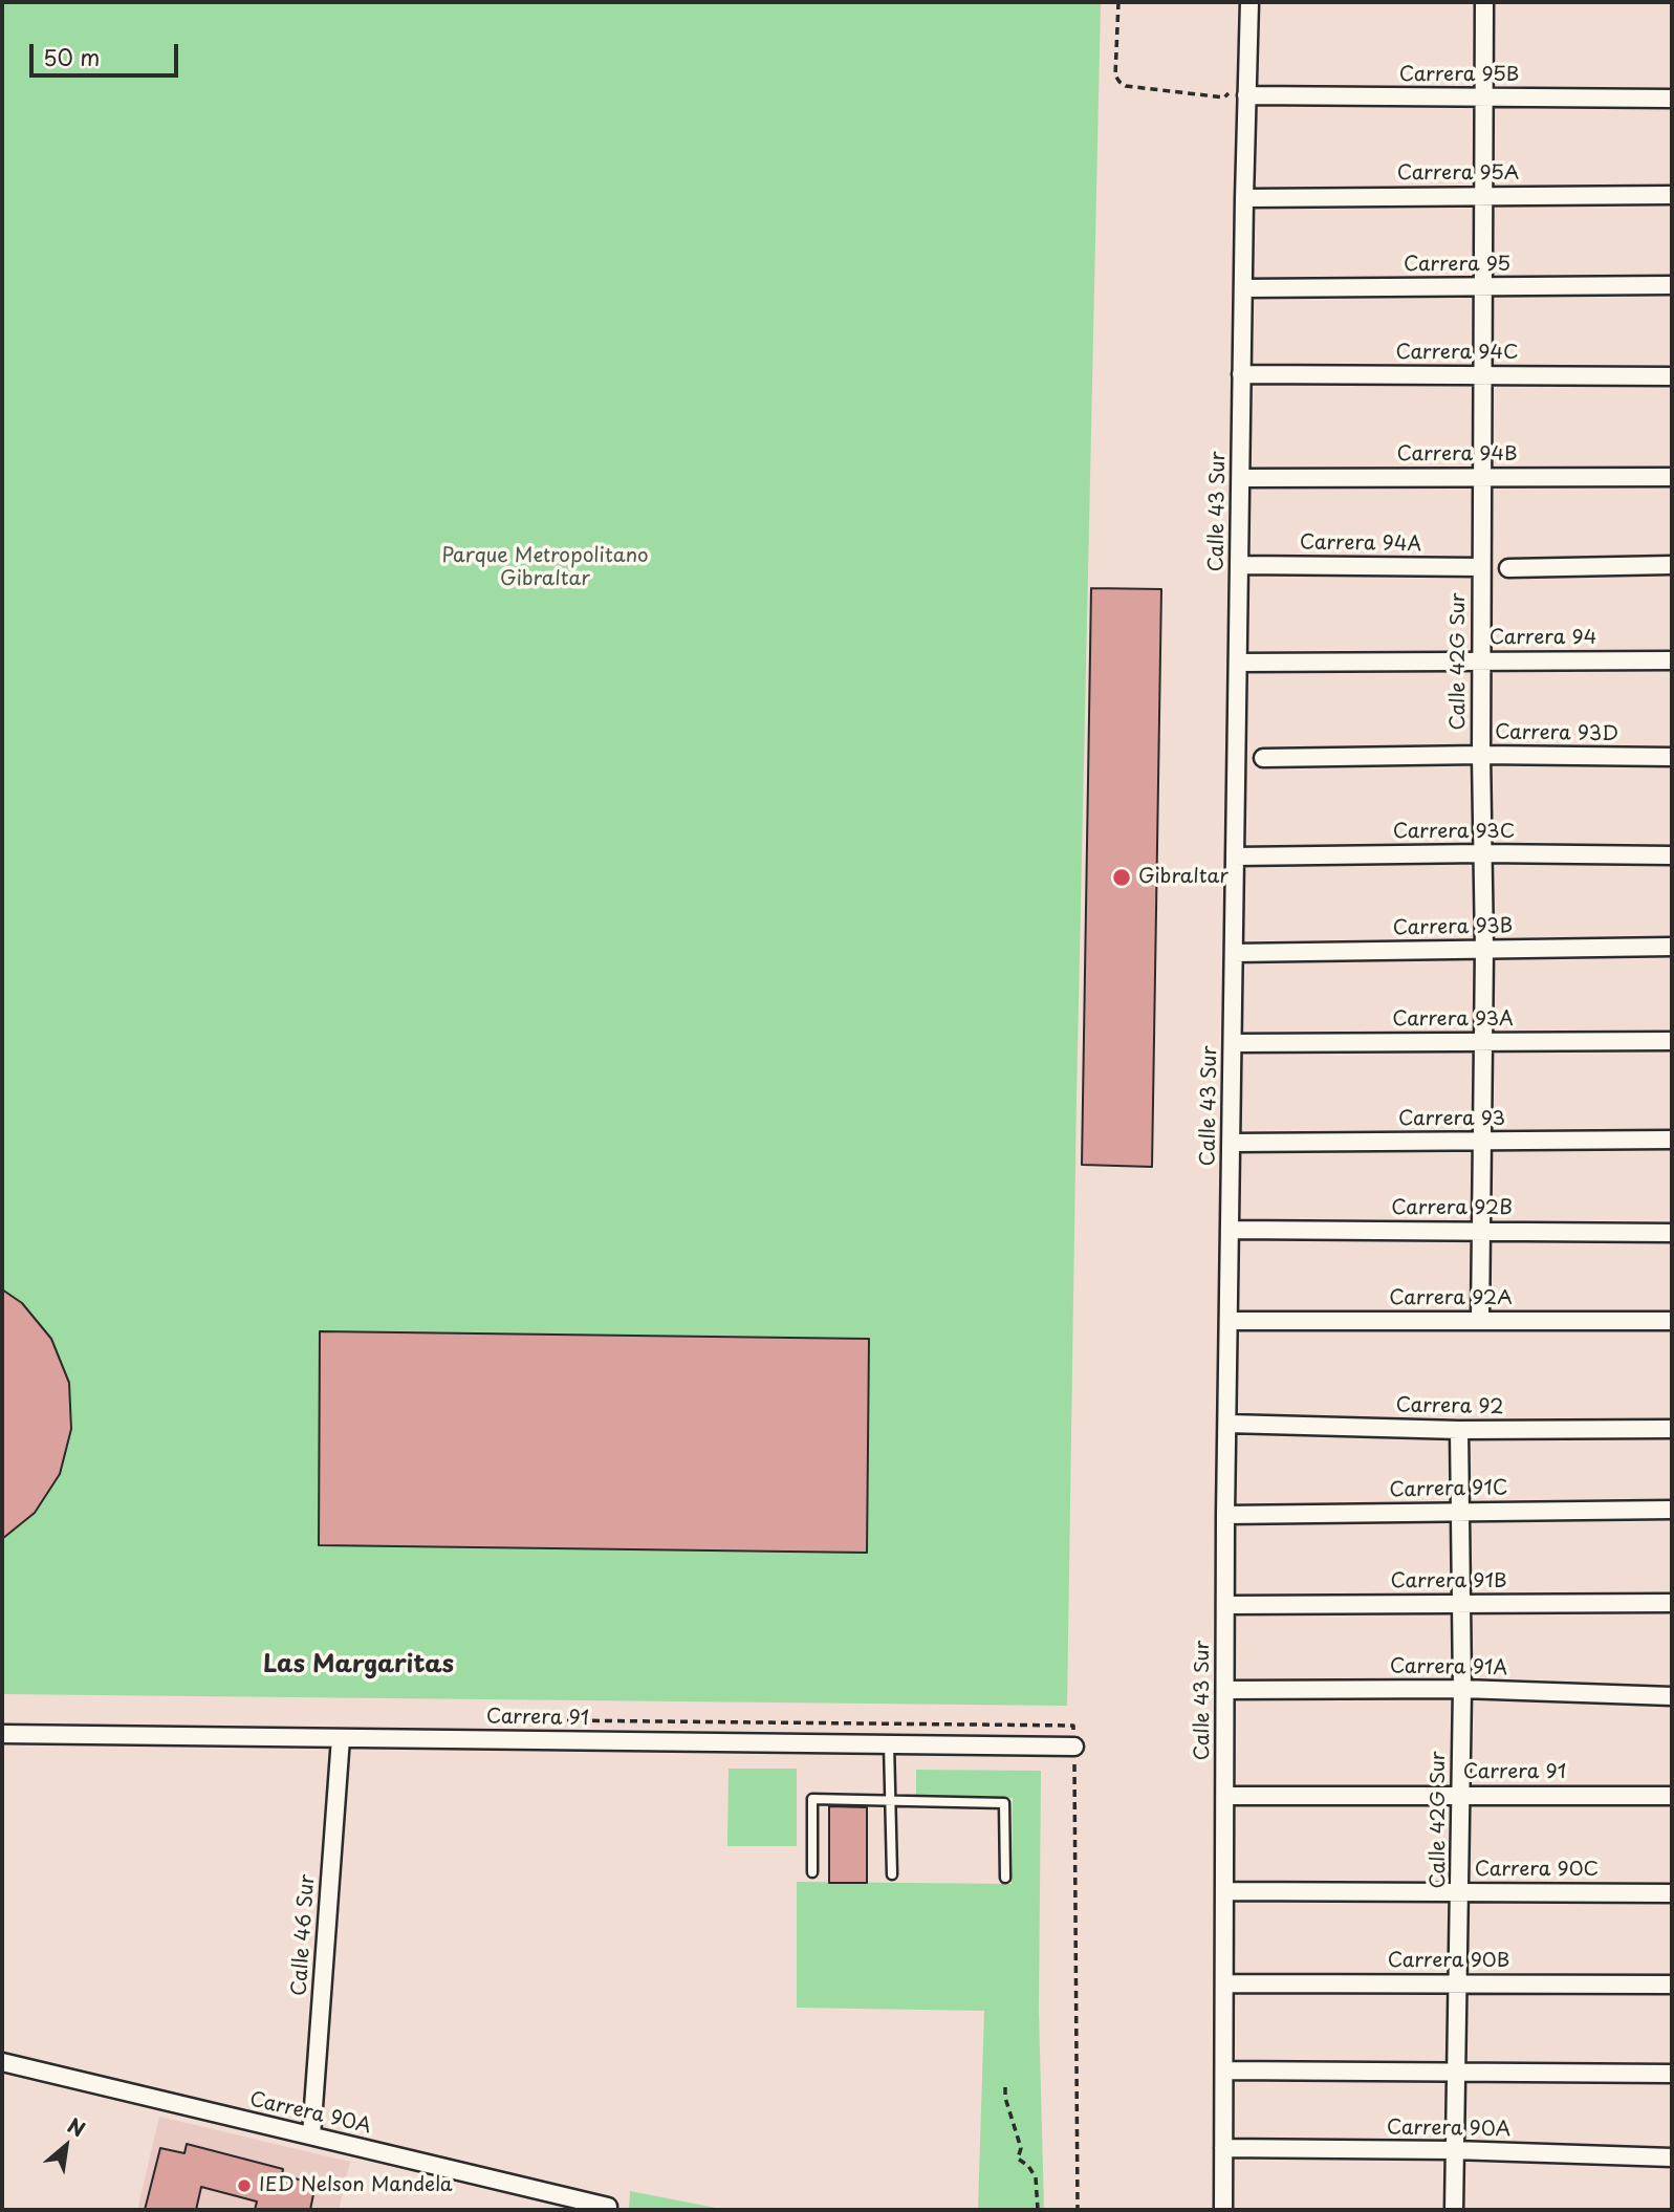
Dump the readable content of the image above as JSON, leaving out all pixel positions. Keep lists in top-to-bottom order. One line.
{"streets":{"street":["Carrera 95B","Carrera 95A","Carrera 95","Carrera 94C","Carrera 94B","Calle 43 Sur","Carrera 94A","Carrera 94","Calle 42G Sur","Carrera 93D","Carrera 93C","Carrera 93B","Carrera 93A","Carrera 93","Carrera 92B","Carrera 92A","Carrera 92","Carrera 91C","Carrera 91B","Carrera 91A","Carrera 91","Carrera 90C","Calle 46 Sur","Carrera 90B","Carrera 90A"]},"crossings":[["Carrera 95B","Calle 43 Sur"],["Carrera 95B","Calle 42G Sur"],["Carrera 95A","Calle 43 Sur"],["Carrera 95A","Calle 42G Sur"],["Carrera 95","Calle 43 Sur"],["Carrera 95","Calle 42G Sur"],["Carrera 94C","Calle 43 Sur"],["Carrera 94C","Calle 42G Sur"],["Carrera 94B","Calle 43 Sur"],["Carrera 94B","Calle 42G Sur"],["Calle 43 Sur","Carrera 94A"],["Calle 43 Sur","Carrera 94"],["Calle 43 Sur","Carrera 93C"],["Calle 43 Sur","Carrera 93B"],["Calle 43 Sur","Carrera 93A"],["Calle 43 Sur","Carrera 93"],["Calle 43 Sur","Carrera 92B"],["Calle 43 Sur","Carrera 92A"],["Calle 43 Sur","Carrera 92"],["Calle 43 Sur","Carrera 91C"],["Calle 43 Sur","Carrera 91B"],["Calle 43 Sur","Carrera 91A"],["Calle 43 Sur","Carrera 91"],["Calle 43 Sur","Carrera 90C"],["Calle 43 Sur","Carrera 90B"],["Calle 43 Sur","Carrera 90A"],["Carrera 94A","Calle 42G Sur"],["Carrera 94","Calle 42G Sur"],["Calle 42G Sur","Carrera 93D"],["Calle 42G Sur","Carrera 93C"],["Calle 42G Sur","Carrera 93B"],["Calle 42G Sur","Carrera 93A"],["Calle 42G Sur","Carrera 93"],["Calle 42G Sur","Carrera 92B"],["Calle 42G Sur","Carrera 92A"],["Calle 42G Sur","Carrera 92"],["Calle 42G Sur","Carrera 91C"],["Calle 42G Sur","Carrera 91B"],["Calle 42G Sur","Carrera 91A"],["Calle 42G Sur","Carrera 91"],["Calle 42G Sur","Carrera 90C"],["Calle 42G Sur","Carrera 90B"],["Calle 42G Sur","Carrera 90A"],["Carrera 91","Calle 46 Sur"],["Calle 46 Sur","Carrera 90A"]],"districts":["Las Margaritas"],"parks":["Parque Metropolitano Gibraltar"],"places":["Gibraltar","IED Nelson Mandela"],"scale_bar":"50 m","north":"top right"}
